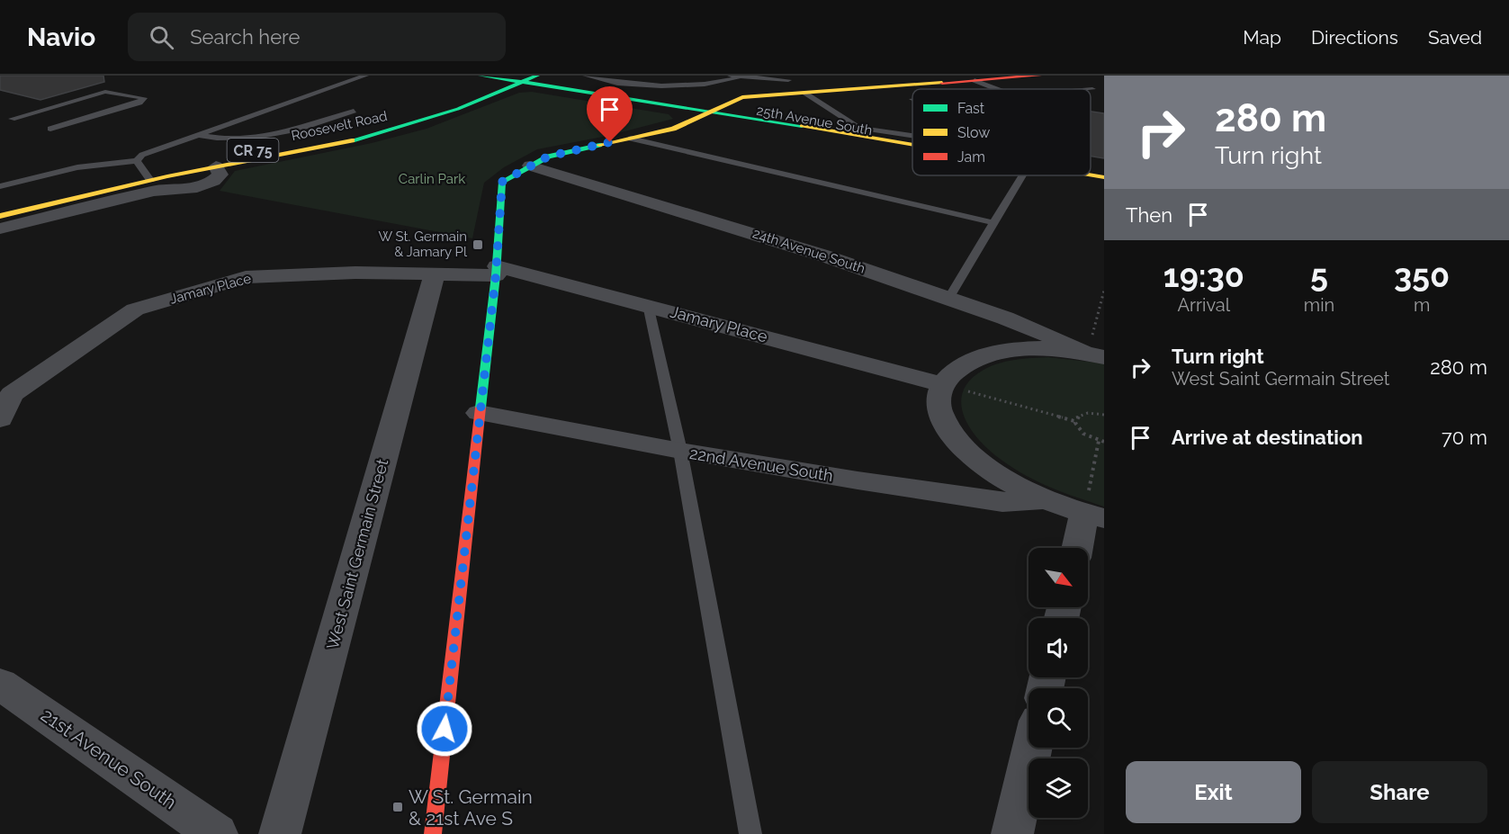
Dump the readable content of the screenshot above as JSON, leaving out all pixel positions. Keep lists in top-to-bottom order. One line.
{"streets":{"street":["25th Avenue South","Roosevelt Road","CR 75","24th Avenue South","Jamary Place","22nd Avenue South","West Saint Germain Street","21st Avenue South"]},"crossings":[["25th Avenue South","Roosevelt Road"],["25th Avenue South","CR 75"],["Roosevelt Road","CR 75"],["Jamary Place","West Saint Germain Street"]],"parks":["Carlin Park"],"places":{"transit":["W St. Germain & Jamary Pl","W St. Germain & 21st Ave S"]},"legend":["Fast","Slow","Jam"],"north":"bottom right","page":{"header":"Navio","search":"Search here","nav":["Map","Directions","Saved"],"turn":["280 m","Turn right"],"then":"Then","eta":["19:30","Arrival","5","min","350","m"],"list":[{"name":"Turn right","note":"West Saint Germain Street","value":"280 m"},{"name":"Arrive at destination","value":"70 m"}],"buttons":["Exit","Share"]}}
